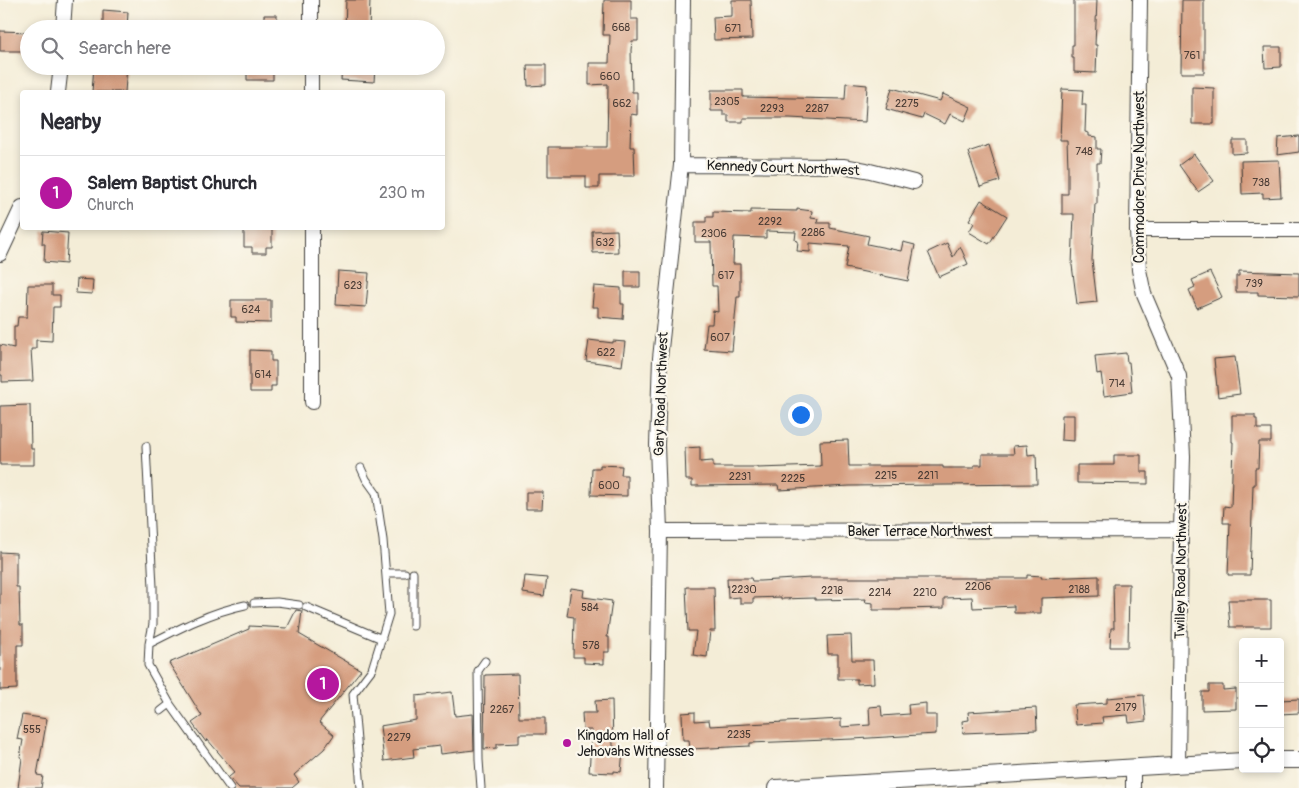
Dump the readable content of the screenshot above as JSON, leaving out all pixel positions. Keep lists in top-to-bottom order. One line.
{"streets":{"street":["Kennedy Court Northwest","Commodore Drive Northwest","Gary Road Northwest","Baker Terrace Northwest","Twilley Road Northwest"]},"crossings":[["Kennedy Court Northwest","Gary Road Northwest"],["Commodore Drive Northwest","Twilley Road Northwest"],["Gary Road Northwest","Baker Terrace Northwest"],["Baker Terrace Northwest","Twilley Road Northwest"]],"places":["Kingdom Hall of Jehovahs Witnesses"],"house_numbers":["668","671","761","660","2305","662","2275","2293","2287","748","738","2292","2286","2306","632","617","739","623","624","607","622","614","714","2215","2211","2231","2225","600","2206","2230","2188","2218","2214","2210","584","578","2179","2267","555","2235","2279"],"page":{"search":"Search here","heading":"Nearby","list":[{"mark":"1","name":"Salem Baptist Church","note":"Church","value":"230 m"}],"map_buttons":["+","−"],"pins":"1"}}
